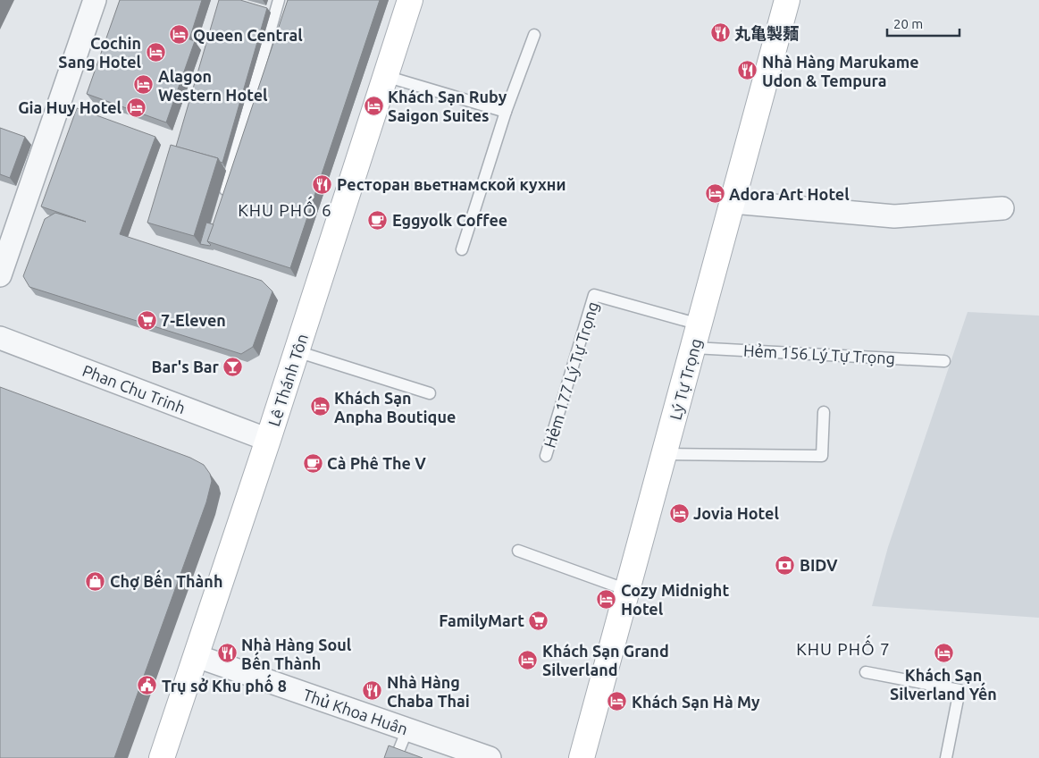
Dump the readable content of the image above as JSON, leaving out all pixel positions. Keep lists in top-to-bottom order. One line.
{"streets":{"street":["Lý Tự Trọng","Lê Thánh Tôn","Phan Chu Trinh","Thủ Khoa Huân"],"lane":["Hẻm 156 Lý Tự Trọng","Hẻm 177 Lý Tự Trọng"]},"crossings":[["Hẻm 156 Lý Tự Trọng","Lý Tự Trọng"],["Hẻm 177 Lý Tự Trọng","Lý Tự Trọng"],["Lê Thánh Tôn","Phan Chu Trinh"],["Lê Thánh Tôn","Thủ Khoa Huân"]],"districts":["KHU PHỐ 6","KHU PHỐ 7"],"places":{"restaurant":["丸亀製麺","Nhà Hàng Marukame Udon & Tempura","Ресторан вьетнамской кухни","Nhà Hàng Soul Bến Thành","Nhà Hàng Chaba Thai"],"hotel":["Queen Central","Cochin Sang Hotel","Alagon Western Hotel","Khách Sạn Ruby Saigon Suites","Gia Huy Hotel","Adora Art Hotel","Khách Sạn Anpha Boutique","Jovia Hotel","Cozy Midnight Hotel","Khách Sạn Silverland Yến","Khách Sạn Grand Silverland","Khách Sạn Hà My"],"cafe":["Eggyolk Coffee","Cà Phê The V"],"supermarket":["7-Eleven","FamilyMart"],"bar":["Bar's Bar"],"bank":["BIDV"],"shop":["Chợ Bến Thành"],"public building":["Trụ sở Khu phố 8"]},"scale_bar":"20 m"}
